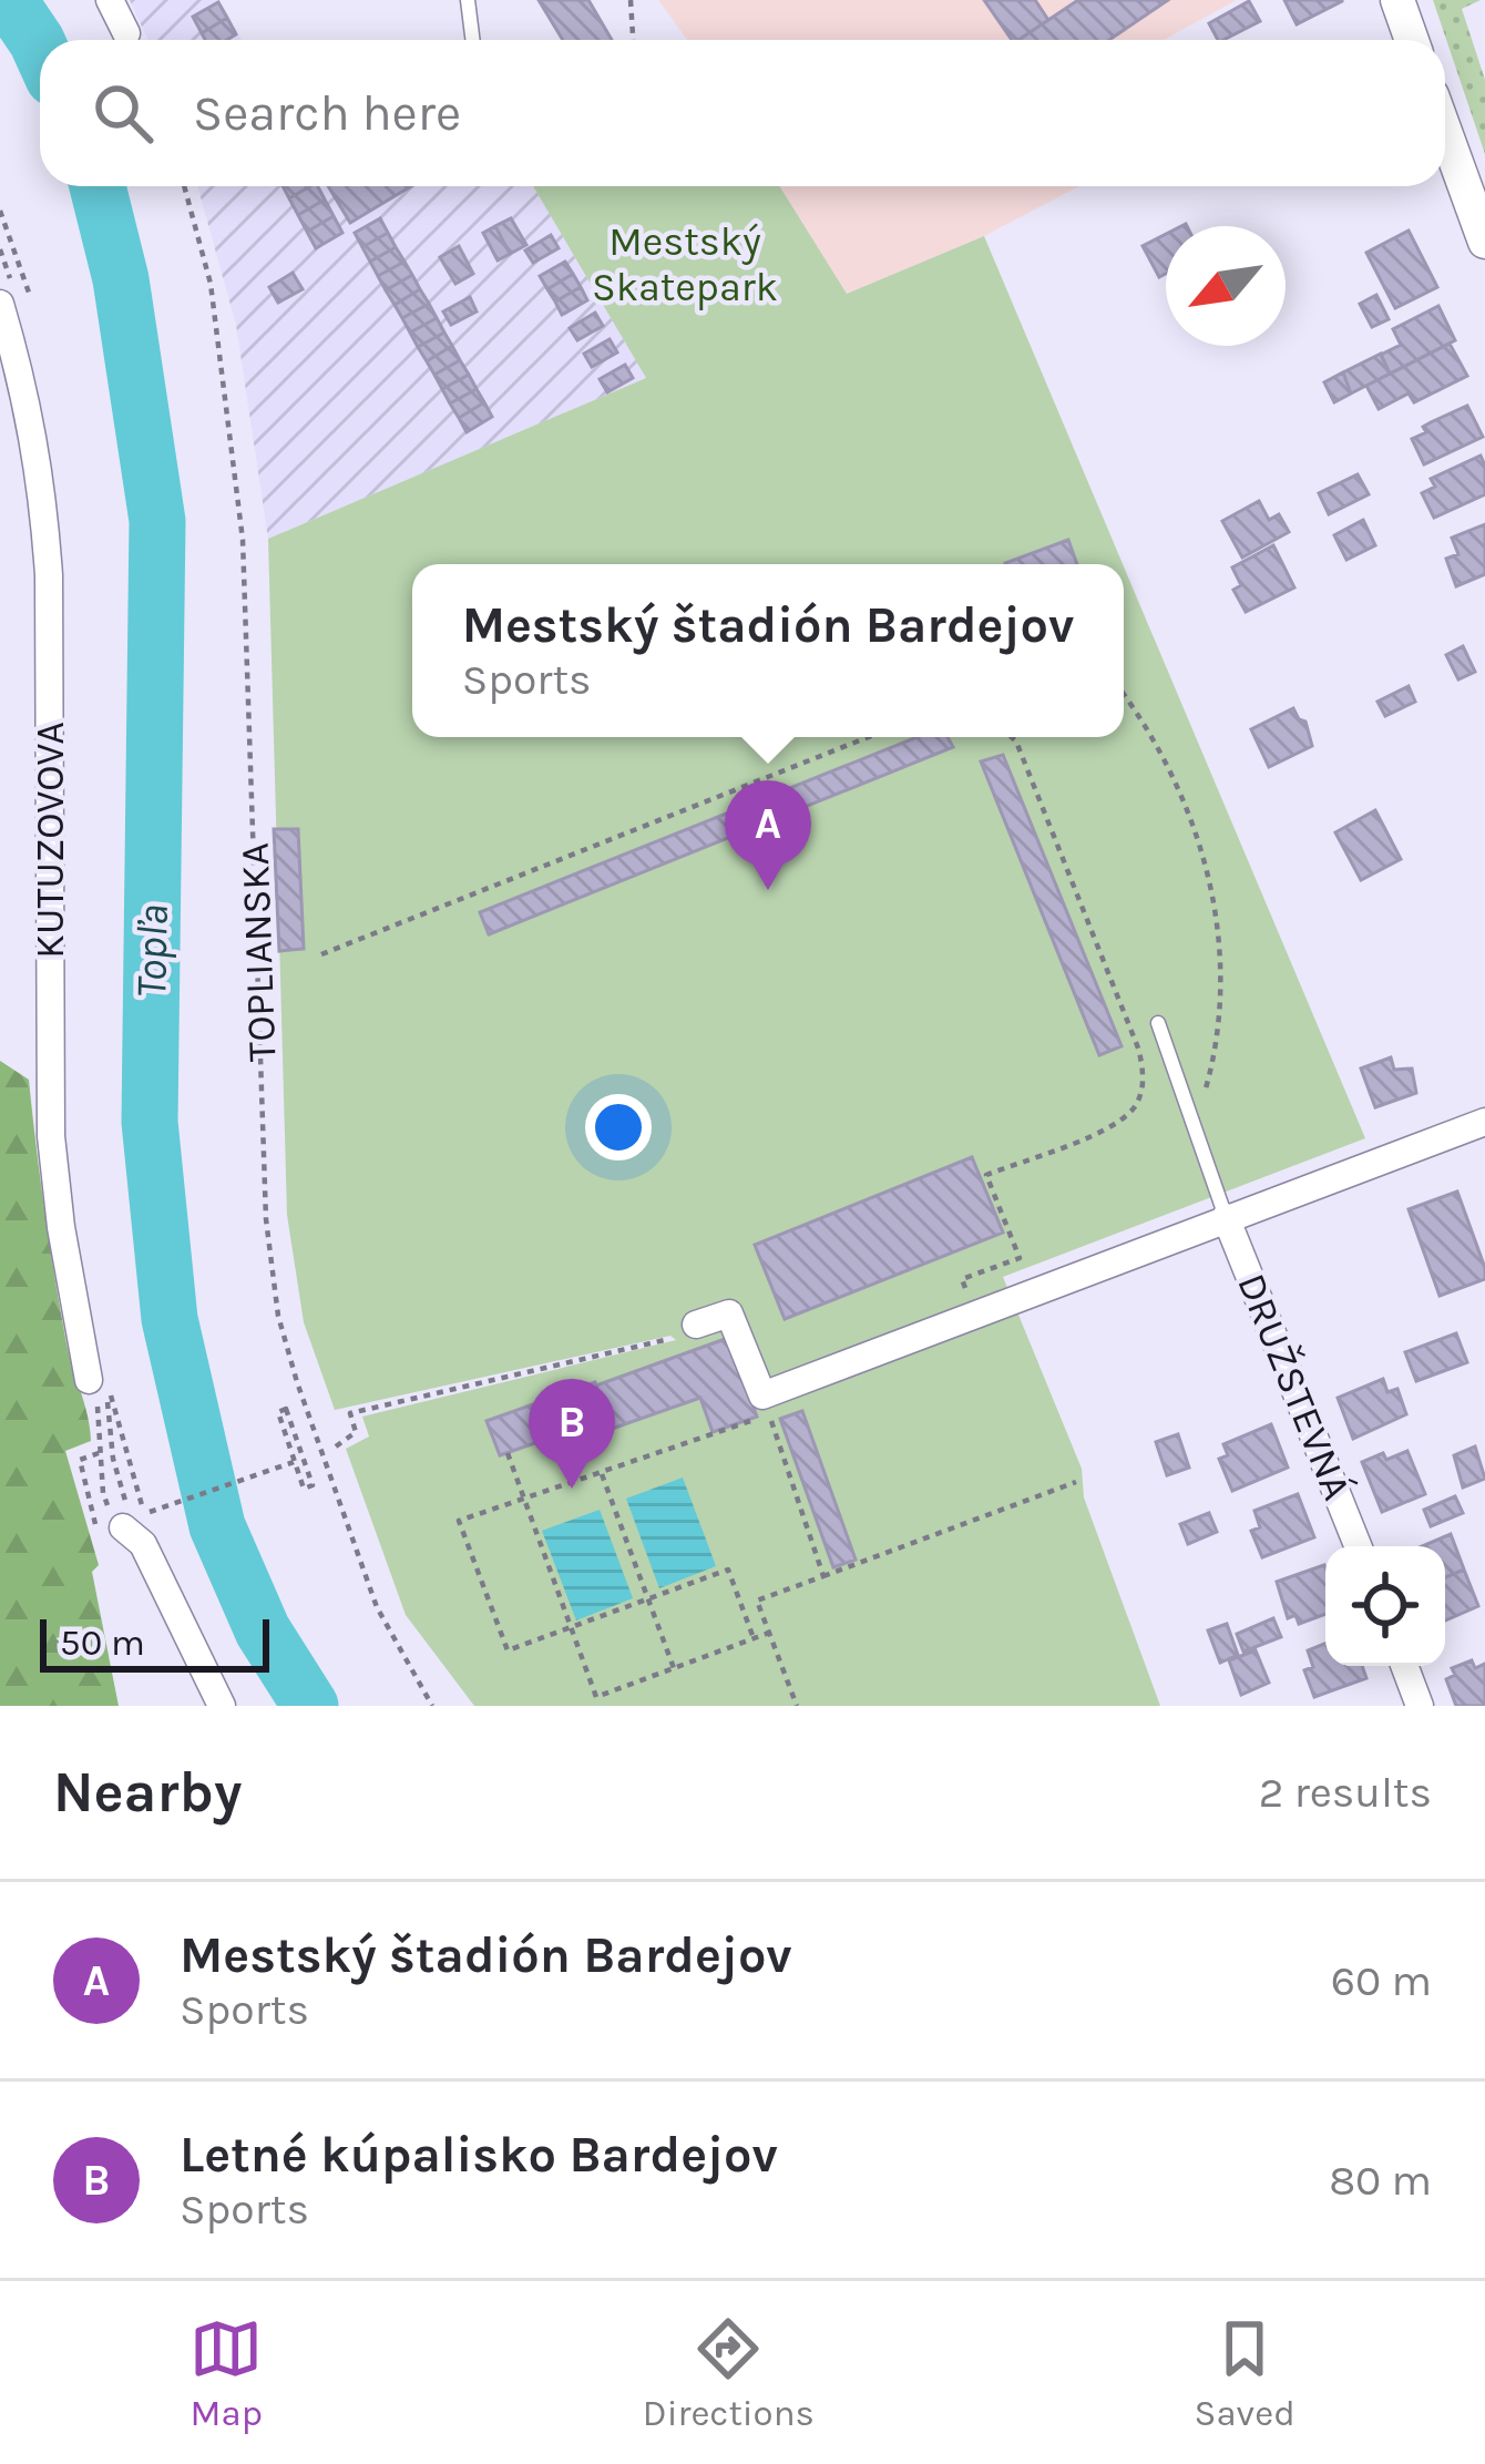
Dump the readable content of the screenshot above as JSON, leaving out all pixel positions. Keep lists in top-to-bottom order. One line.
{"streets":{"street":["KUTUZOVOVA","DRUŽSTEVNÁ"],"path":["TOPLIANSKA"]},"water":["Topľa"],"parks":["Mestský Skatepark"],"scale_bar":"50 m","north":"bottom left","page":{"search":"Search here","popup":["Mestský štadión Bardejov","Sports"],"pins":["A","B"],"scale":"50 m","heading":["Nearby","2 results"],"list":[{"mark":"A","name":"Mestský štadión Bardejov","note":"Sports","value":"60 m"},{"mark":"B","name":"Letné kúpalisko Bardejov","note":"Sports","value":"80 m"}],"nav":["Map","Directions","Saved"]}}
